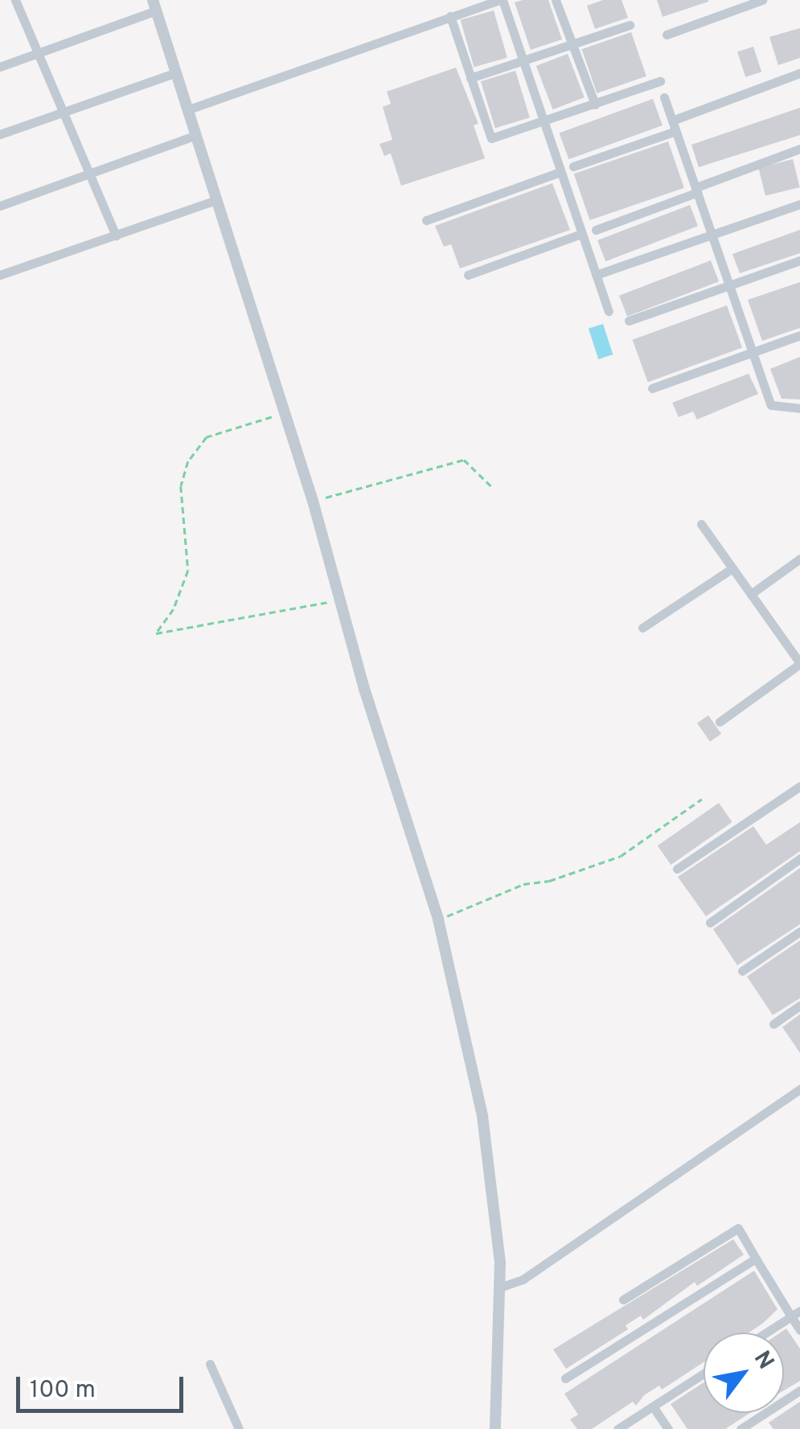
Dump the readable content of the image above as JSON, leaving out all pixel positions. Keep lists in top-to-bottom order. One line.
{"scale_bar":"100 m","north":"top right"}
